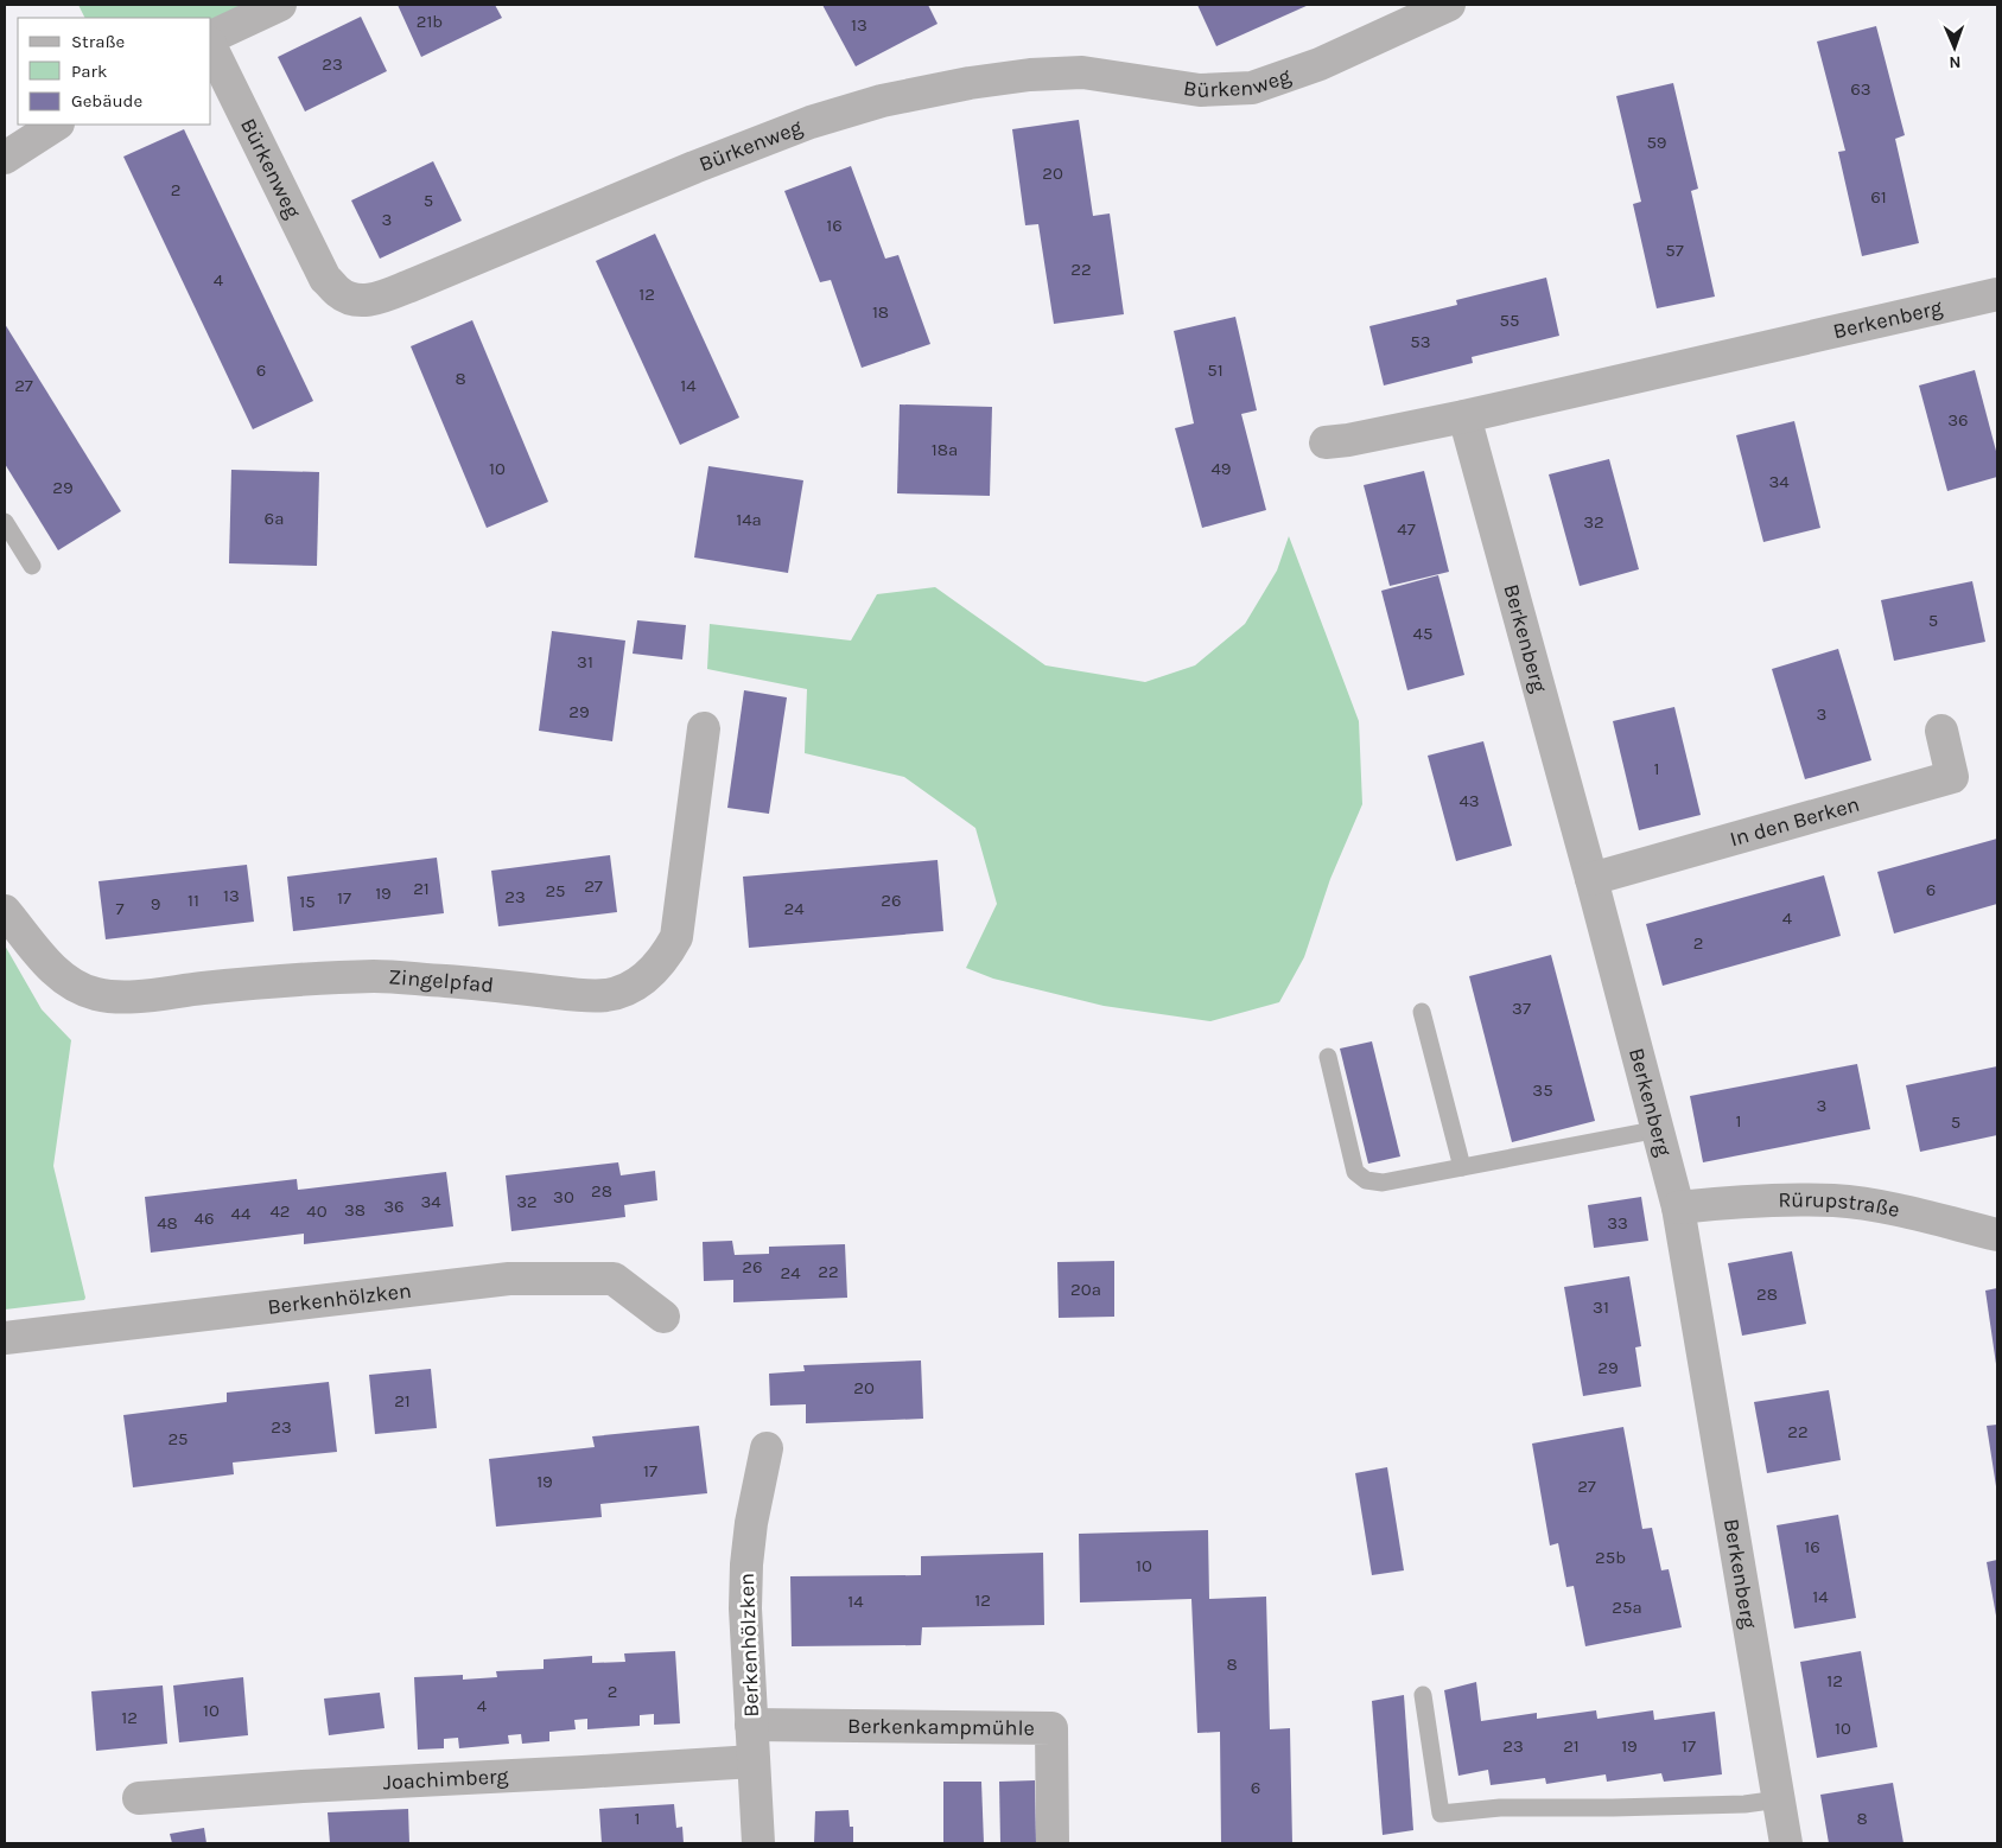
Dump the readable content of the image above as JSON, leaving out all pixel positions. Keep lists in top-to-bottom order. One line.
{"streets":{"street":["Bürkenweg","Berkenberg","In den Berken","Zingelpfad","Rürupstraße","Berkenhölzken","Berkenkampmühle","Joachimberg"]},"crossings":[["Berkenberg","In den Berken"],["Berkenberg","Rürupstraße"],["Berkenhölzken","Berkenkampmühle"],["Berkenhölzken","Joachimberg"]],"house_numbers":["21b","13","23","63","59","20","2","61","5","3","16","57","22","4","12","18","55","53","6","51","8","27","14","36","18a","10","49","34","29","6a","14a","32","47","5","45","31","29","3","1","43","27","21","6","25","19","13","23","17","11","26","15","9","7","24","4","2","37","35","3","1","5","28","30","34","32","36","38","42","40","44","46","48","33","26","22","24","20a","28","31","29","20","21","23","22","25","17","19","27","16","25b","10","14","12","14","25a","8","12","2","4","10","12","10","23","21","19","17","6","1","8"],"legend":["Straße","Park","Gebäude"],"north":"bottom"}
